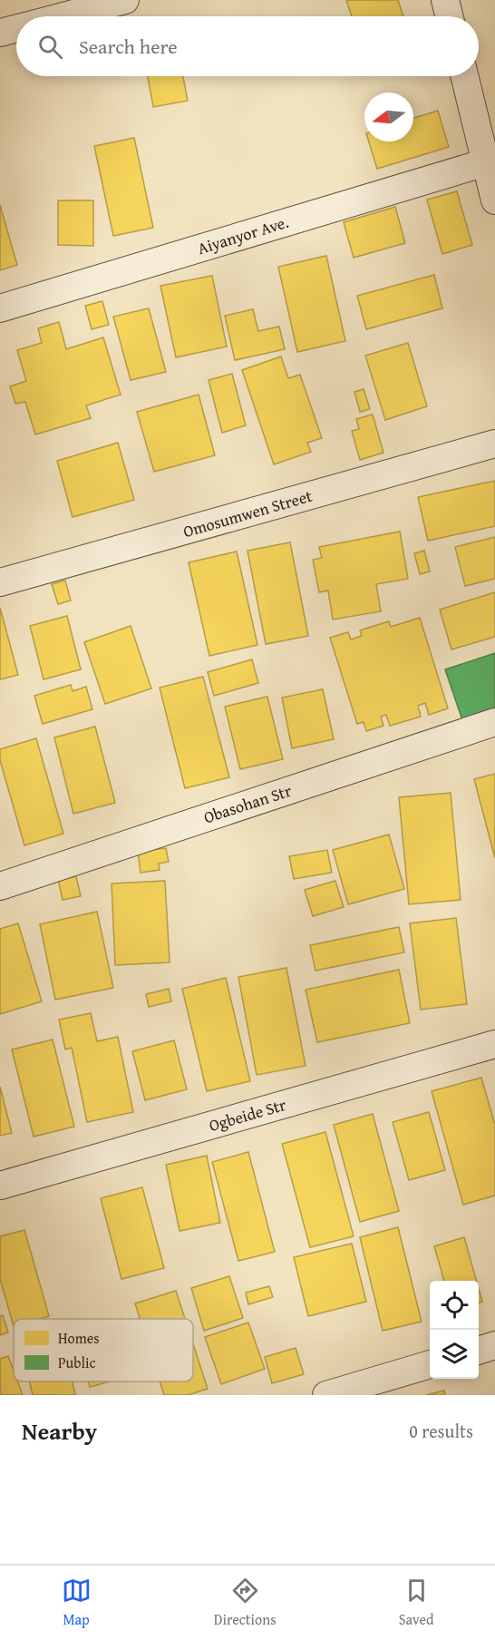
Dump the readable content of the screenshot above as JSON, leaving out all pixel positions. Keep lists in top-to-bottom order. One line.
{"streets":{"street":["Aiyanyor Ave.","Omosumwen Street","Obasohan Str","Ogbeide Str"]},"legend":["Homes","Public"],"north":"left","page":{"search":"Search here","heading":["Nearby","0 results"],"nav":["Map","Directions","Saved"]}}
